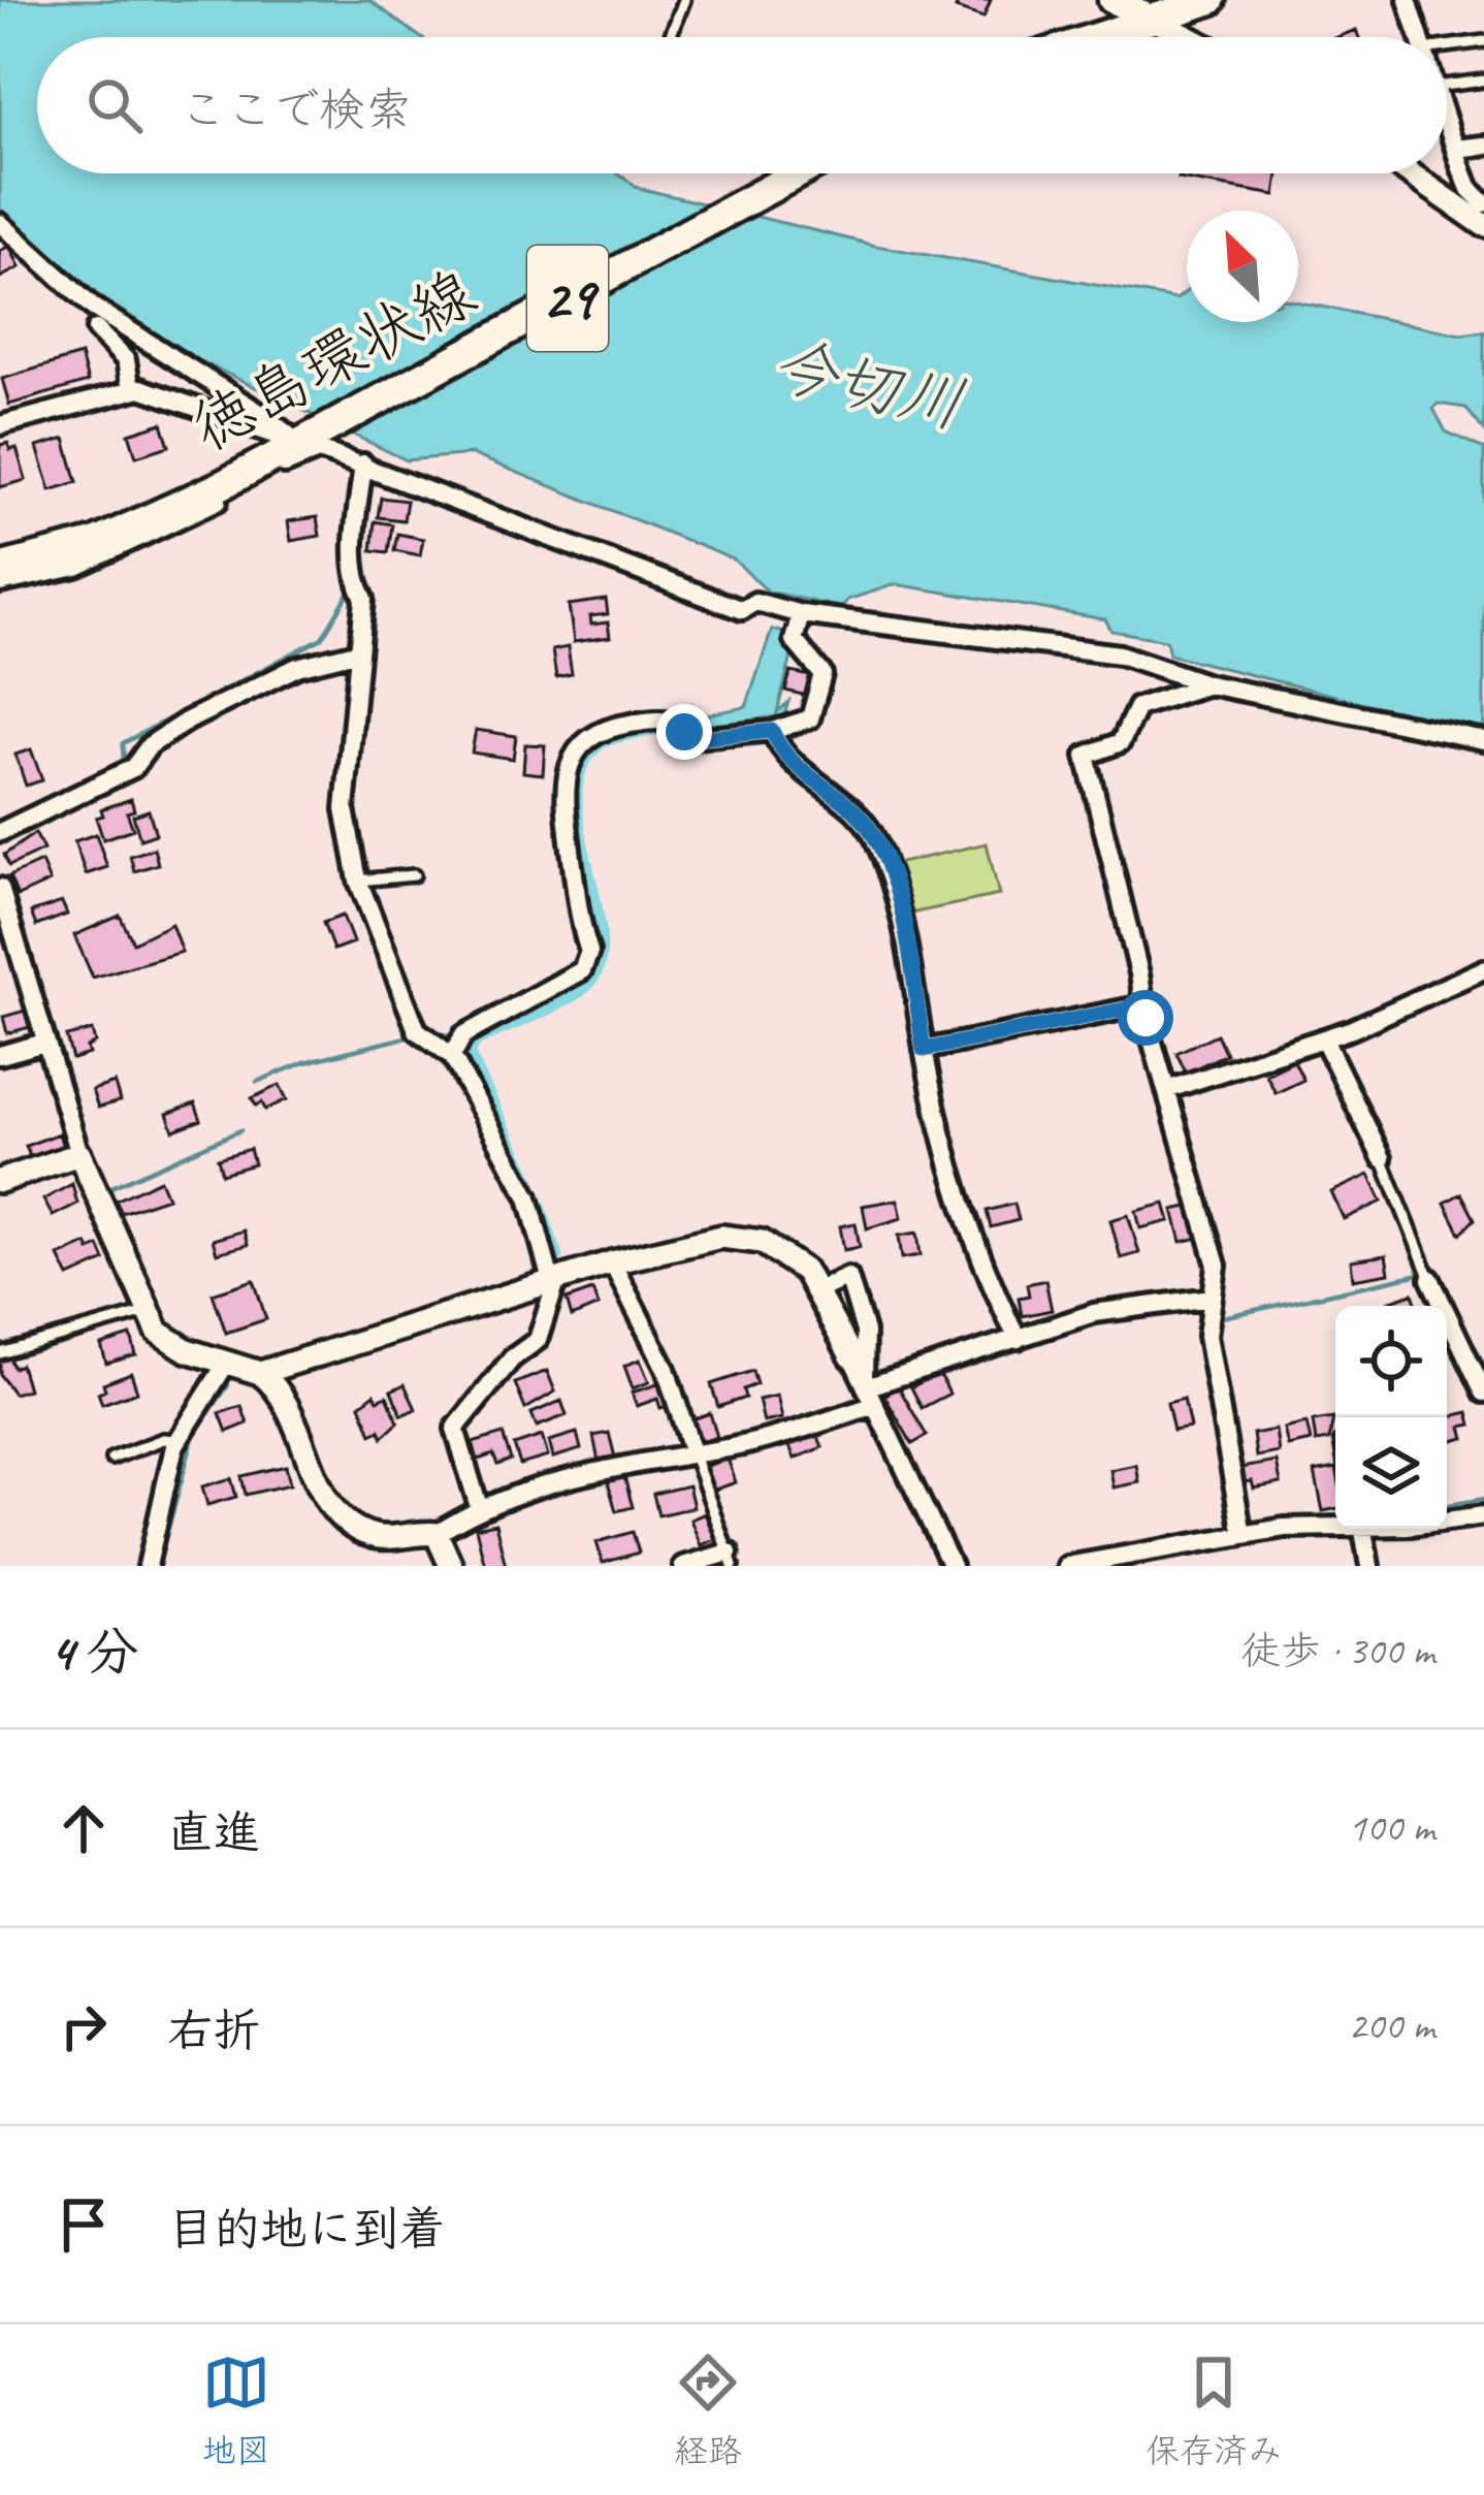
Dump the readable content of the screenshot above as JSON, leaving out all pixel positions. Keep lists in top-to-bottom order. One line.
{"streets":{"main road":["29","徳島環状線"]},"water":["今切川"],"north":"top left","page":{"search":"ここで検索","heading":["4 分","徒歩 · 300 m"],"list":[["直進","100 m"],["右折","200 m"],"目的地に到着"],"nav":["地図","経路","保存済み"]}}
